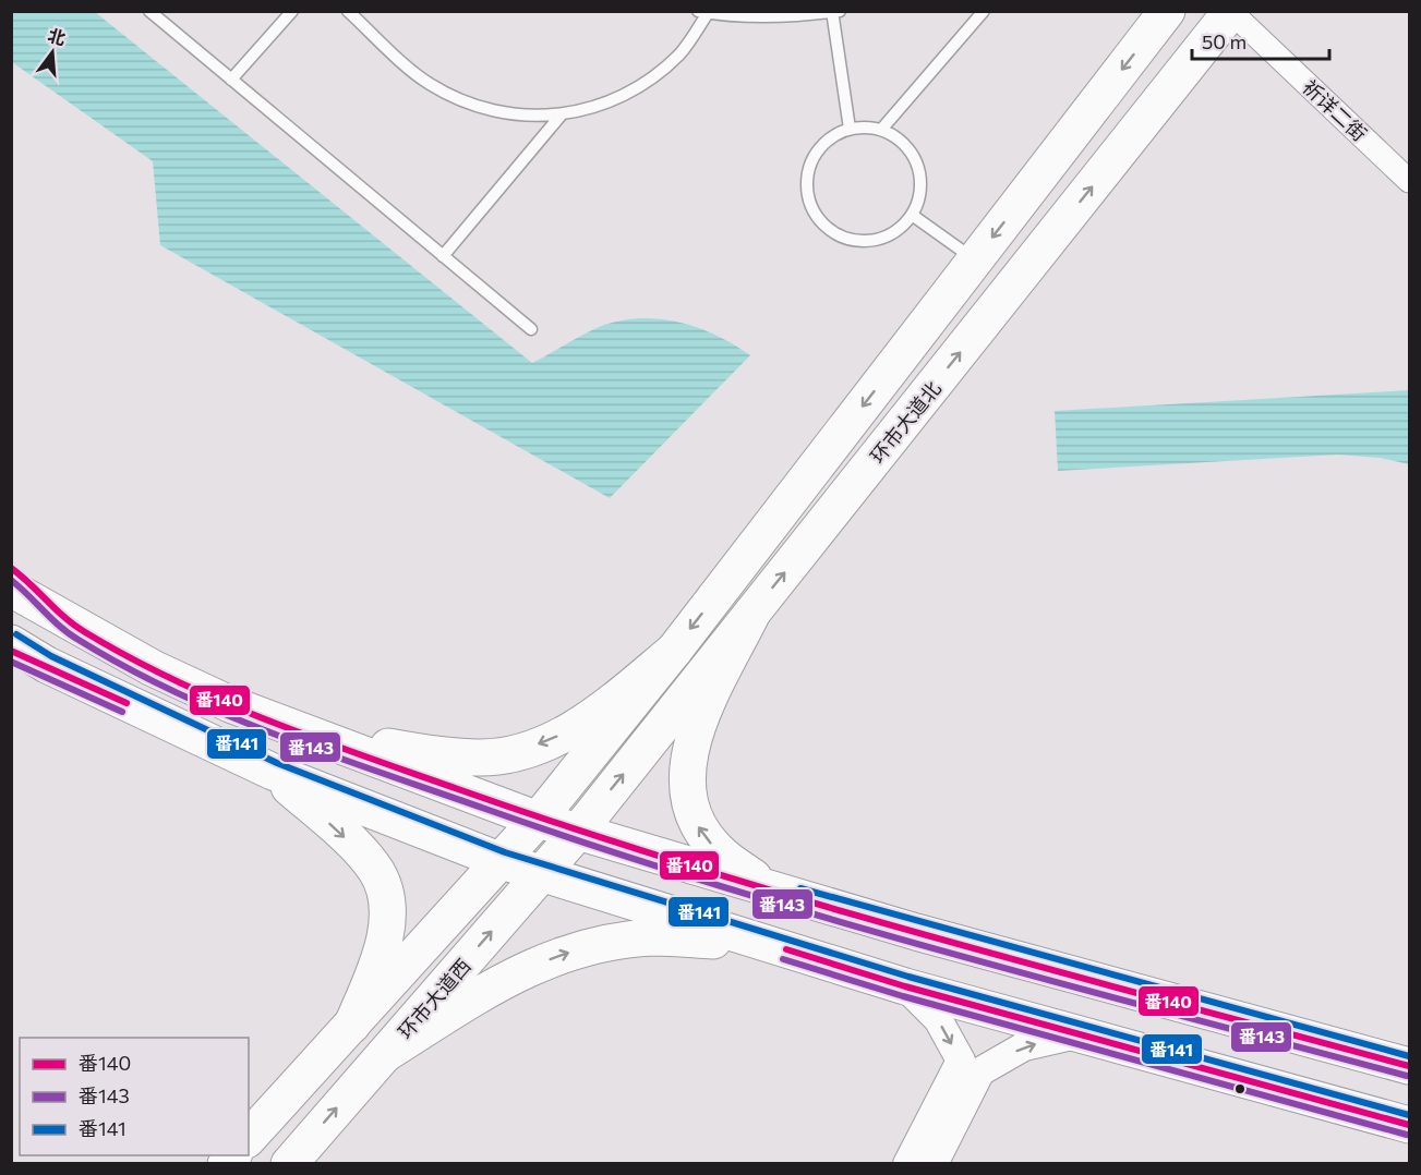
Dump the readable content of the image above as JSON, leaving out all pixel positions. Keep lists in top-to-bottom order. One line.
{"streets":{"main road":["环市大道北","环市大道西"],"street":["祈详二街"]},"crossings":[["祈详二街","环市大道北"],["环市大道北","环市大道西"]],"lines":["transit line 番140","transit line 番143","transit line 番141"],"legend":["番140","番143","番141"],"scale_bar":"50 m","north":"top"}
